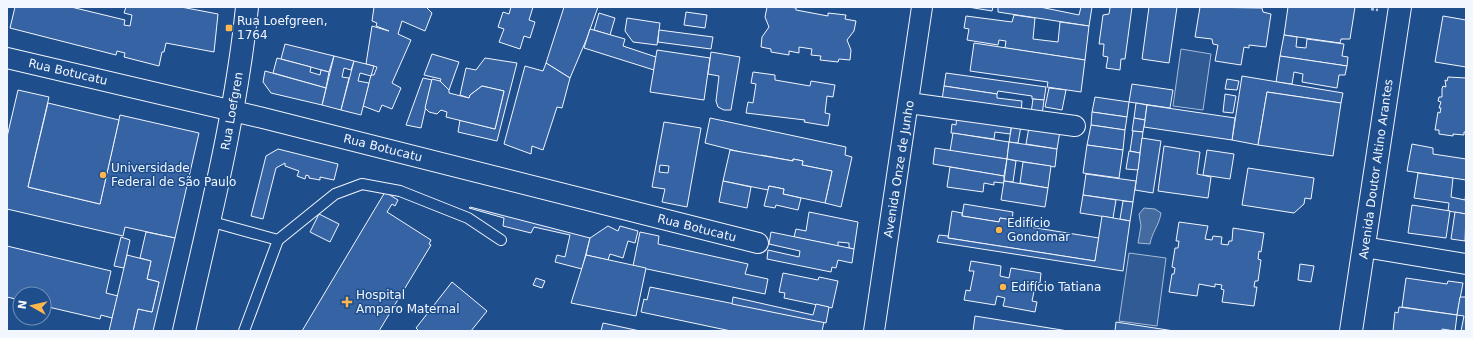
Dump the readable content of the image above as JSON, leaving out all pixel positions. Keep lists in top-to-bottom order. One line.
{"streets":{"street":["Rua Botucatu","Rua Loefgren","Avenida Onze de Junho","Avenida Doutor Altino Arantes"]},"crossings":[["Rua Botucatu","Rua Loefgren"]],"places":{"transit":["Rua Loefgreen, 1764"],"other":["Universidade Federal de São Paulo","Edifício Gondomar","Edifício Tatiana"],"health":["Hospital Amparo Maternal"]},"north":"left"}
